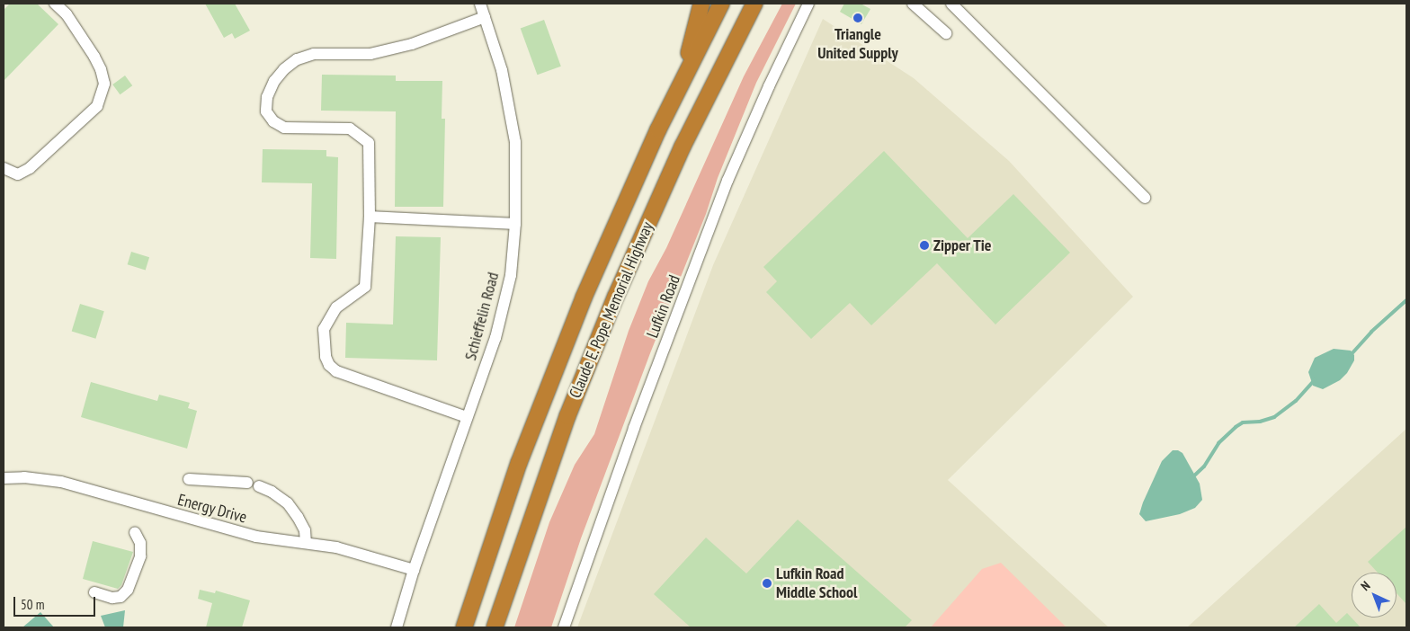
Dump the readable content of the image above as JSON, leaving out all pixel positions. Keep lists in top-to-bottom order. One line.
{"streets":{"highway":["Claude E. Pope Memorial Highway"],"street":["Lufkin Road","Schieffelin Road","Energy Drive"]},"crossings":[["Schieffelin Road","Energy Drive"]],"places":["Triangle United Supply","Zipper Tie","Lufkin Road Middle School"],"scale_bar":"50 m","north":"top left"}
